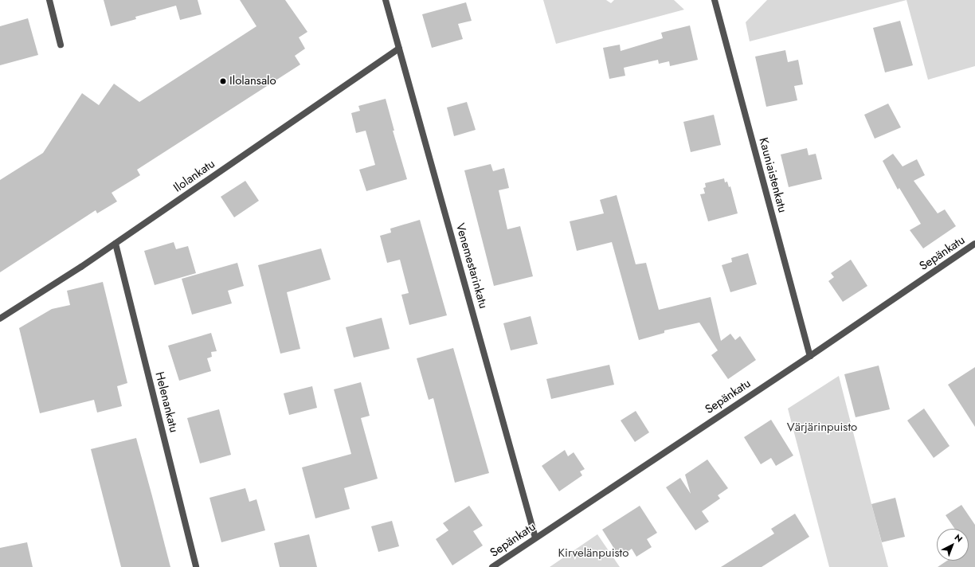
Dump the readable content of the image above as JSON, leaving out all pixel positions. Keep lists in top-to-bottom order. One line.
{"streets":{"street":["Kauniaistenkatu","Ilolankatu","Sepänkatu","Venemestarinkatu","Helenankatu"]},"crossings":[["Kauniaistenkatu","Sepänkatu"],["Ilolankatu","Venemestarinkatu"],["Ilolankatu","Helenankatu"],["Sepänkatu","Venemestarinkatu"]],"parks":["Värjärinpuisto","Kirvelänpuisto"],"places":["Ilolansalo"],"north":"top right"}
